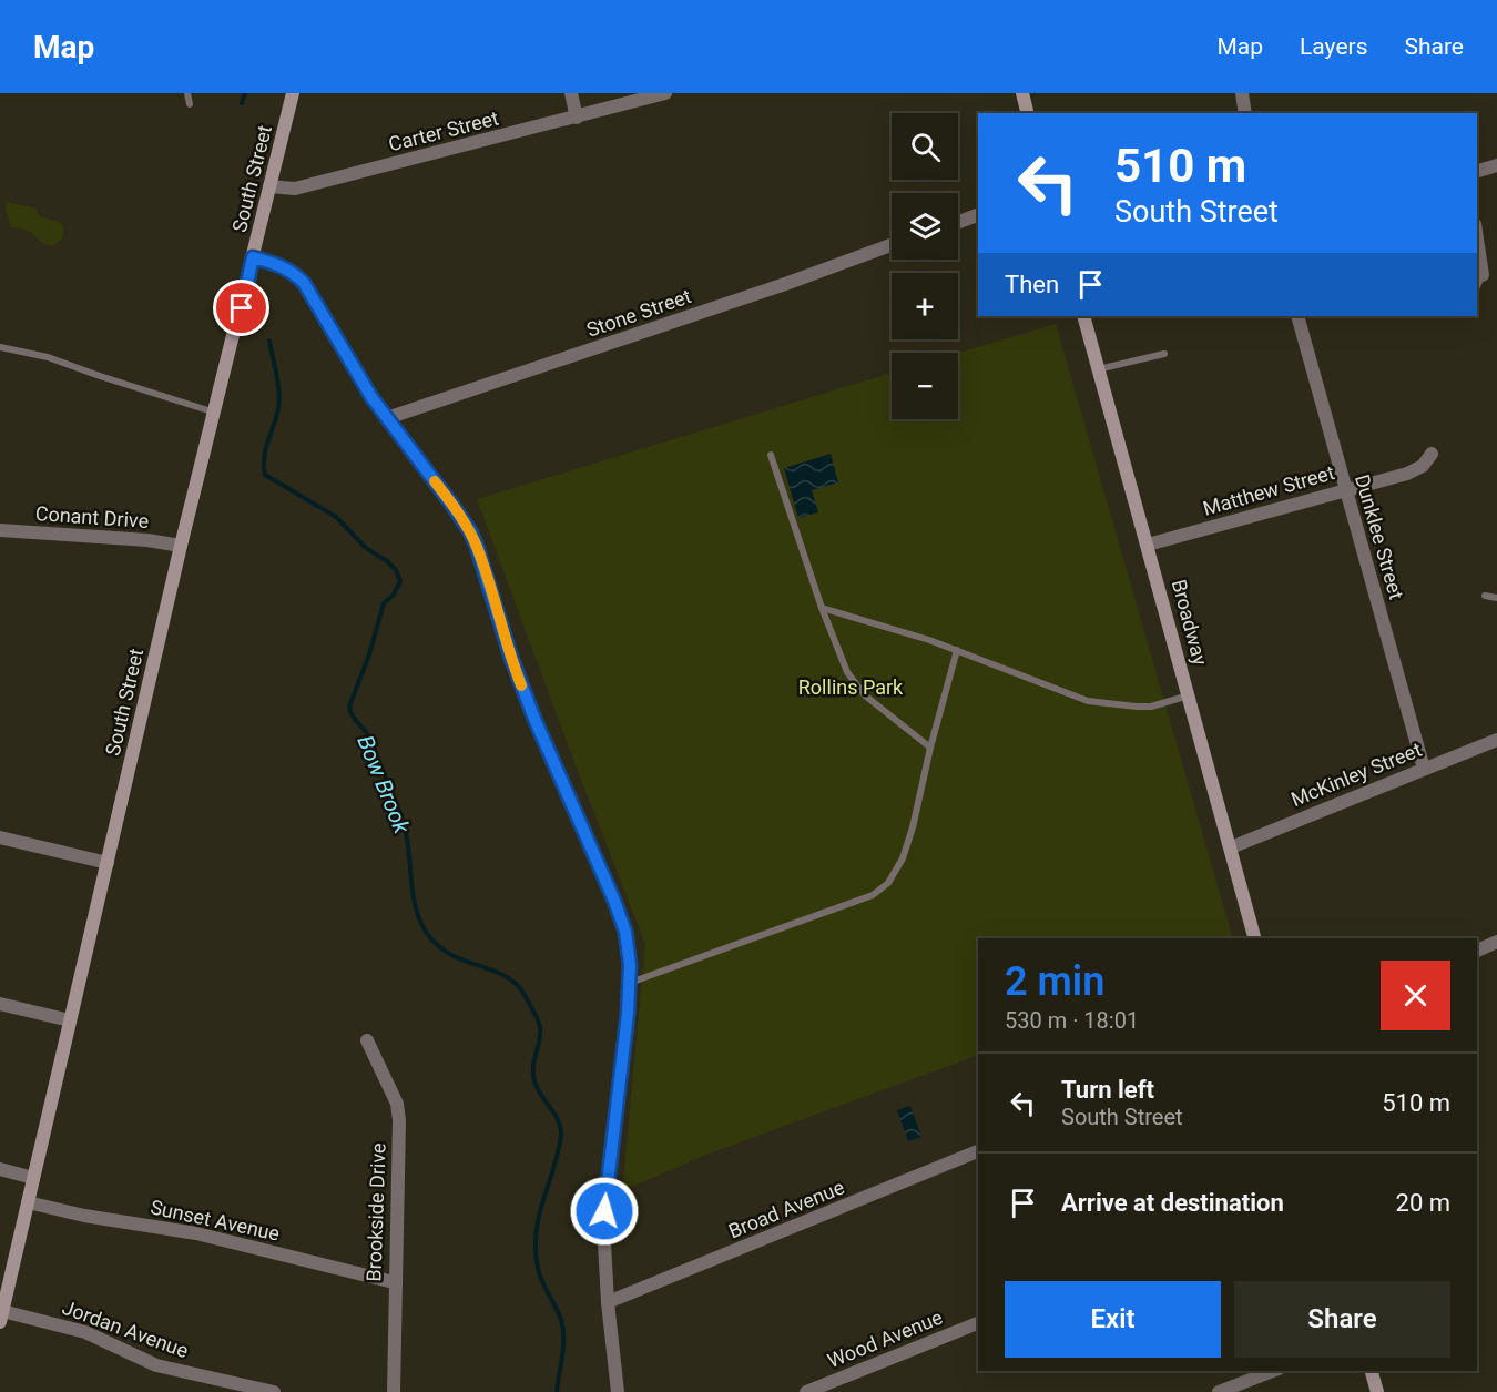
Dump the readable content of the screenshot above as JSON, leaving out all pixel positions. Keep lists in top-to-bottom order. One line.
{"streets":{"main road":["South Street","Broadway"],"street":["Carter Street","Stone Street","Matthew Street","Conant Drive","Dunklee Street","McKinley Street","Broad Avenue","Brookside Drive","Sunset Avenue","Jordan Avenue","Wood Avenue"]},"crossings":[["Carter Street","South Street"],["South Street","Conant Drive"],["South Street","Sunset Avenue"],["South Street","Jordan Avenue"],["Matthew Street","Dunklee Street"],["Matthew Street","Broadway"],["Dunklee Street","McKinley Street"],["Broadway","McKinley Street"],["Brookside Drive","Sunset Avenue"]],"water":["Bow Brook"],"parks":["Rollins Park"],"page":{"header":"Map","nav":["Map","Layers","Share"],"map_buttons":["+","−"],"turn":["510 m","South Street"],"then":"Then","heading":["2 min","530 m · 18:01"],"list":[{"name":"Turn left","note":"South Street","value":"510 m"},{"name":"Arrive at destination","value":"20 m"}],"buttons":["Exit","Share"]}}
